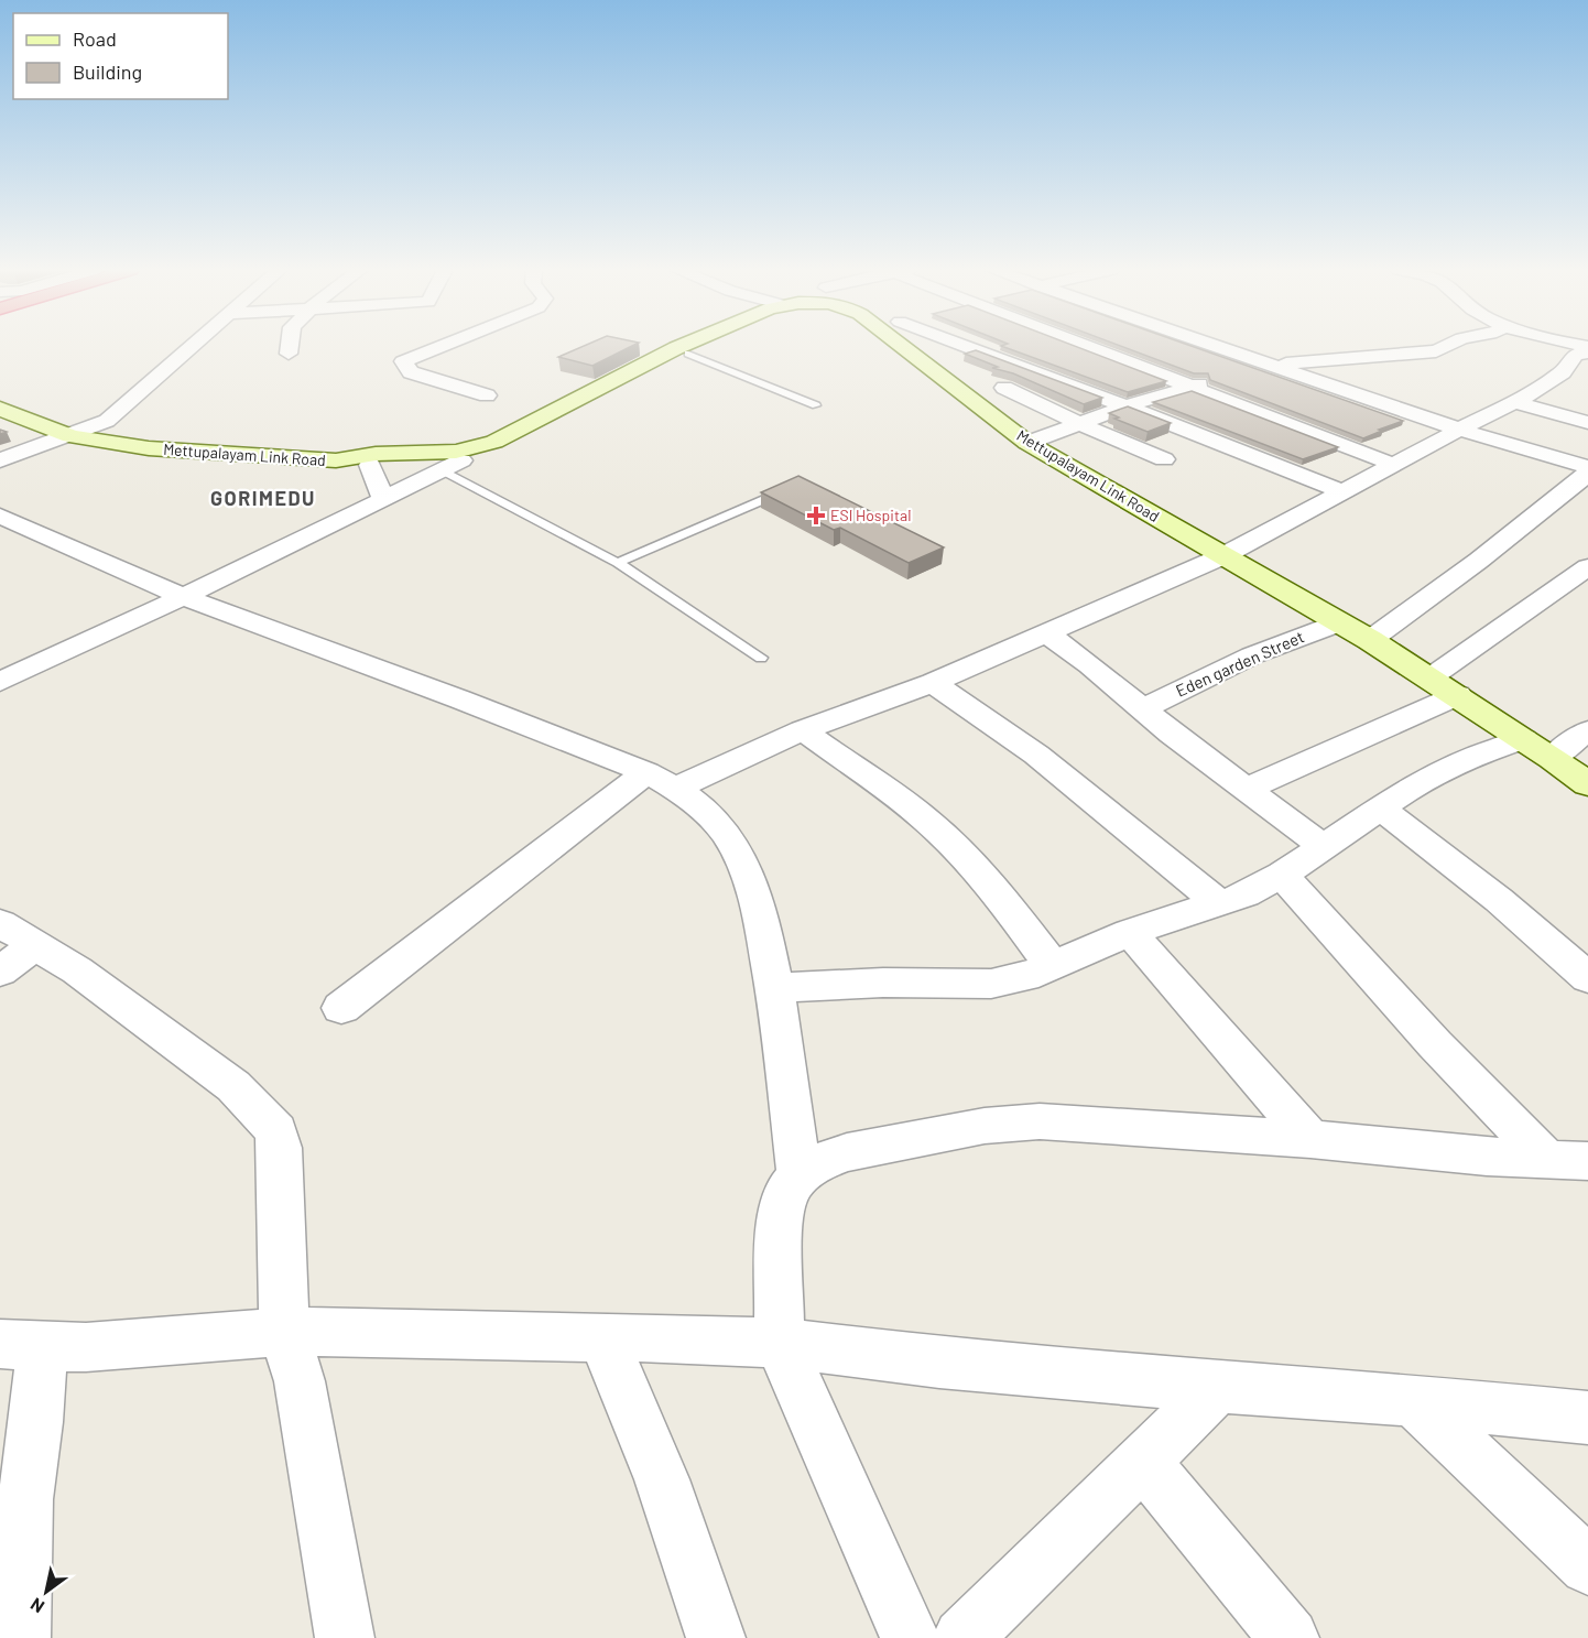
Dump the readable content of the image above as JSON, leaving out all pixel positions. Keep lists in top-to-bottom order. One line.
{"streets":{"street":["Mettupalayam Link Road","Eden garden Street"]},"crossings":[["Mettupalayam Link Road","Eden garden Street"]],"districts":["GORIMEDU"],"places":{"health":["ESI Hospital"]},"legend":["Road","Building"],"north":"bottom left"}
